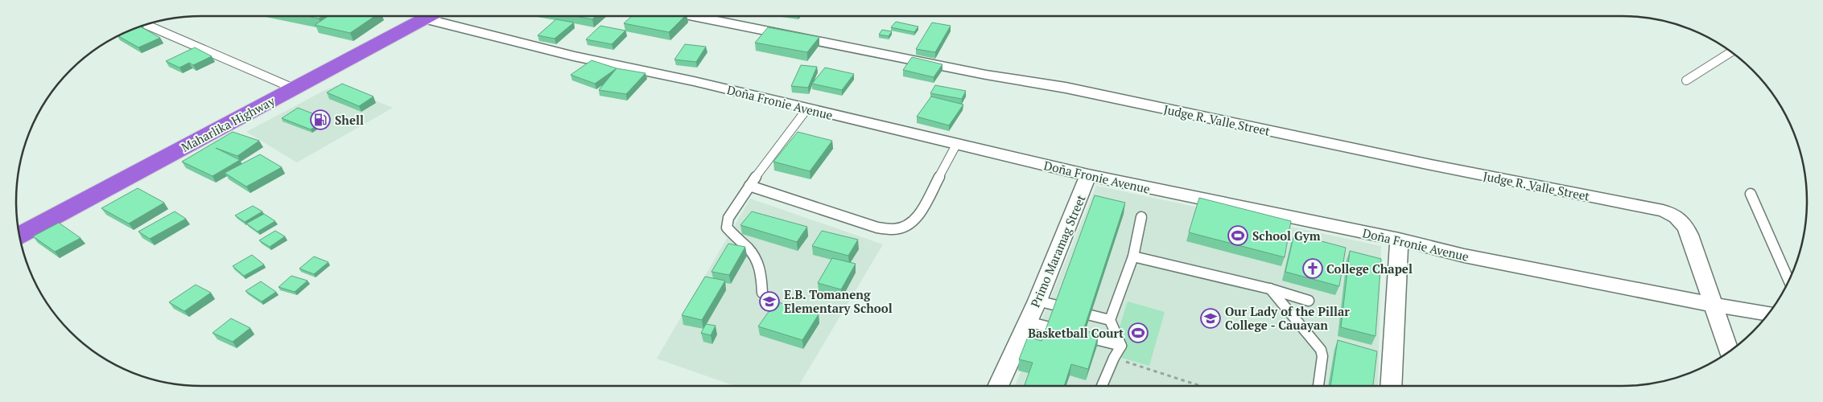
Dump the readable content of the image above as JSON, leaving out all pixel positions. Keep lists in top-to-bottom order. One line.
{"streets":{"highway":["Maharlika Highway"],"street":["Doña Fronie Avenue","Judge R. Valle Street","Primo Maramag Street"]},"crossings":[["Doña Fronie Avenue","Judge R. Valle Street"],["Doña Fronie Avenue","Primo Maramag Street"]],"places":{"fuel station":["Shell"],"sports":["School Gym","Basketball Court"],"church":["College Chapel"],"school or university":["E.B. Tomaneng Elementary School","Our Lady of the Pillar College - Cauayan"]}}
